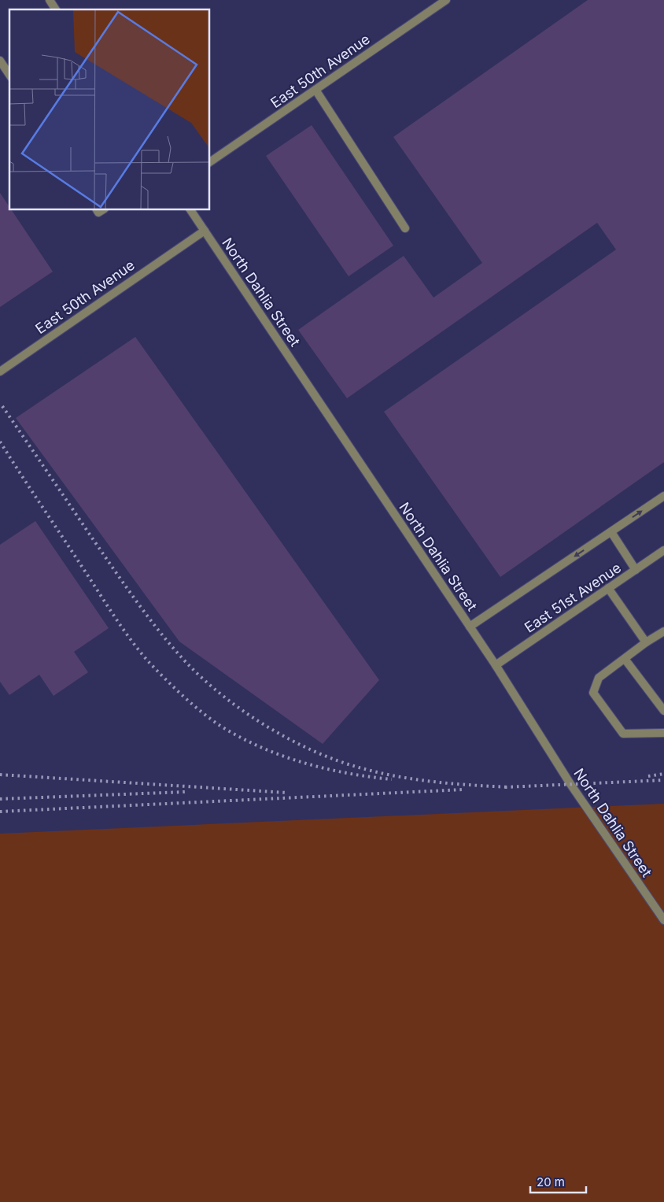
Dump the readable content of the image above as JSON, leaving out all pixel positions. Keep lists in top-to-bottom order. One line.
{"streets":{"street":["East 50th Avenue","North Dahlia Street","East 51st Avenue"]},"crossings":[["East 50th Avenue","North Dahlia Street"],["North Dahlia Street","East 51st Avenue"]],"scale_bar":"20 m"}
